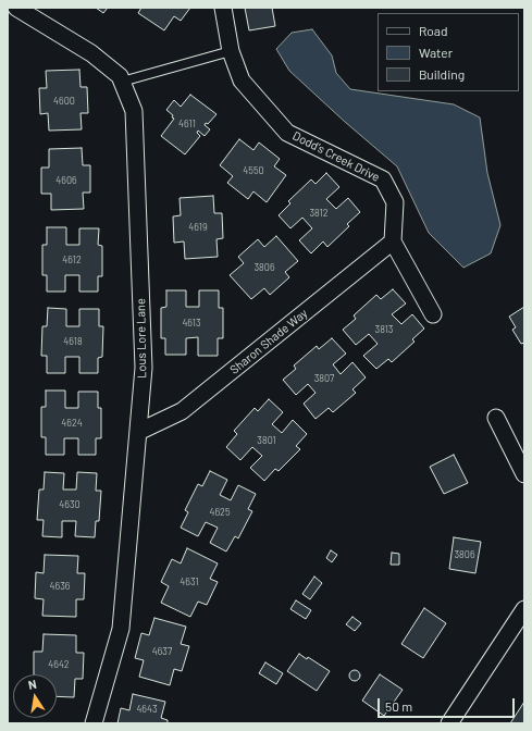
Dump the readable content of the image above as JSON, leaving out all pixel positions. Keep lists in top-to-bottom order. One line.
{"streets":{"street":["Dodd's Creek Drive","Lous Lore Lane","Sharon Shade Way"]},"crossings":[["Dodd's Creek Drive","Sharon Shade Way"],["Lous Lore Lane","Sharon Shade Way"]],"house_numbers":["4600","4611","4550","4606","3812","4619","4612","3806","4613","3813","4618","3807","4624","3801","4630","4625","3806","4631","4636","4637","4642","4643"],"legend":["Road","Water","Building"],"scale_bar":"50 m","north":"top"}
